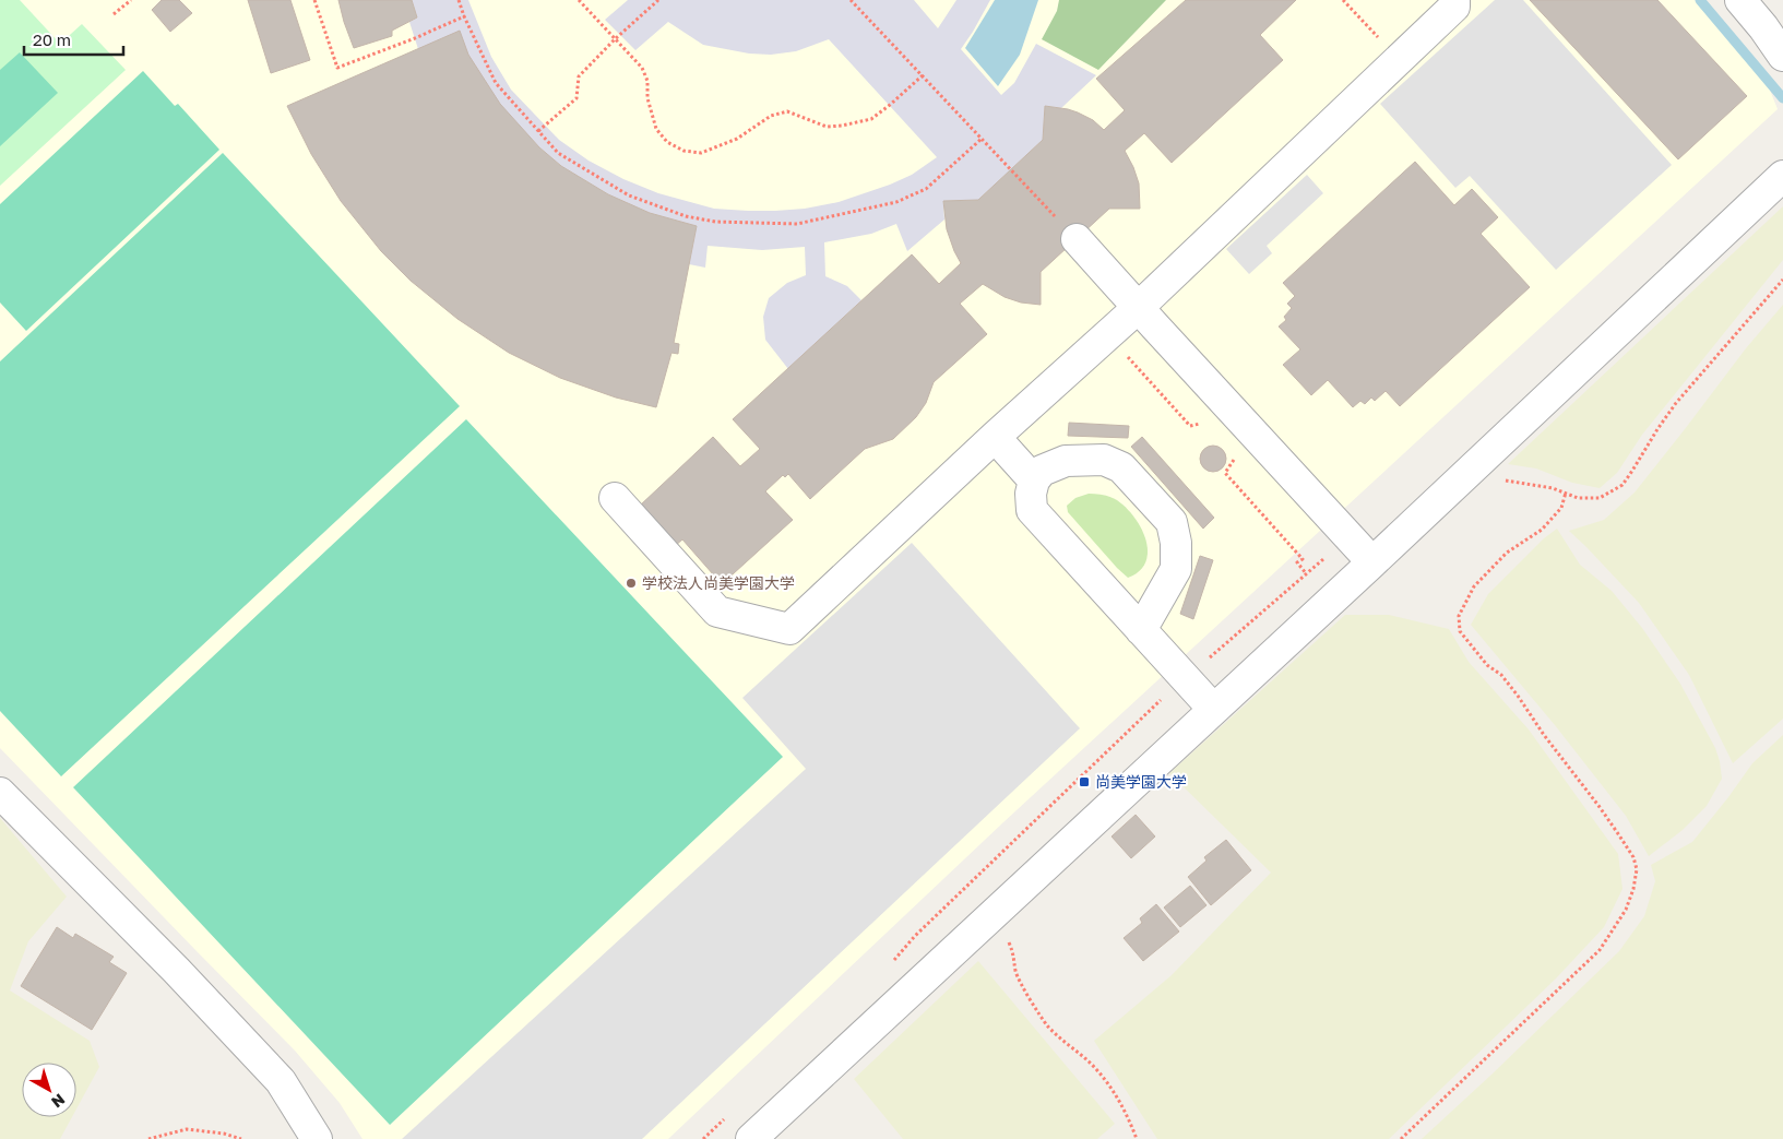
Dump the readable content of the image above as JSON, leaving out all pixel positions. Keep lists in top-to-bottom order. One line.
{"places":{"other":["学校法人尚美学園大学"],"transit":["尚美学園大学"]},"scale_bar":"20 m","north":"bottom right"}
